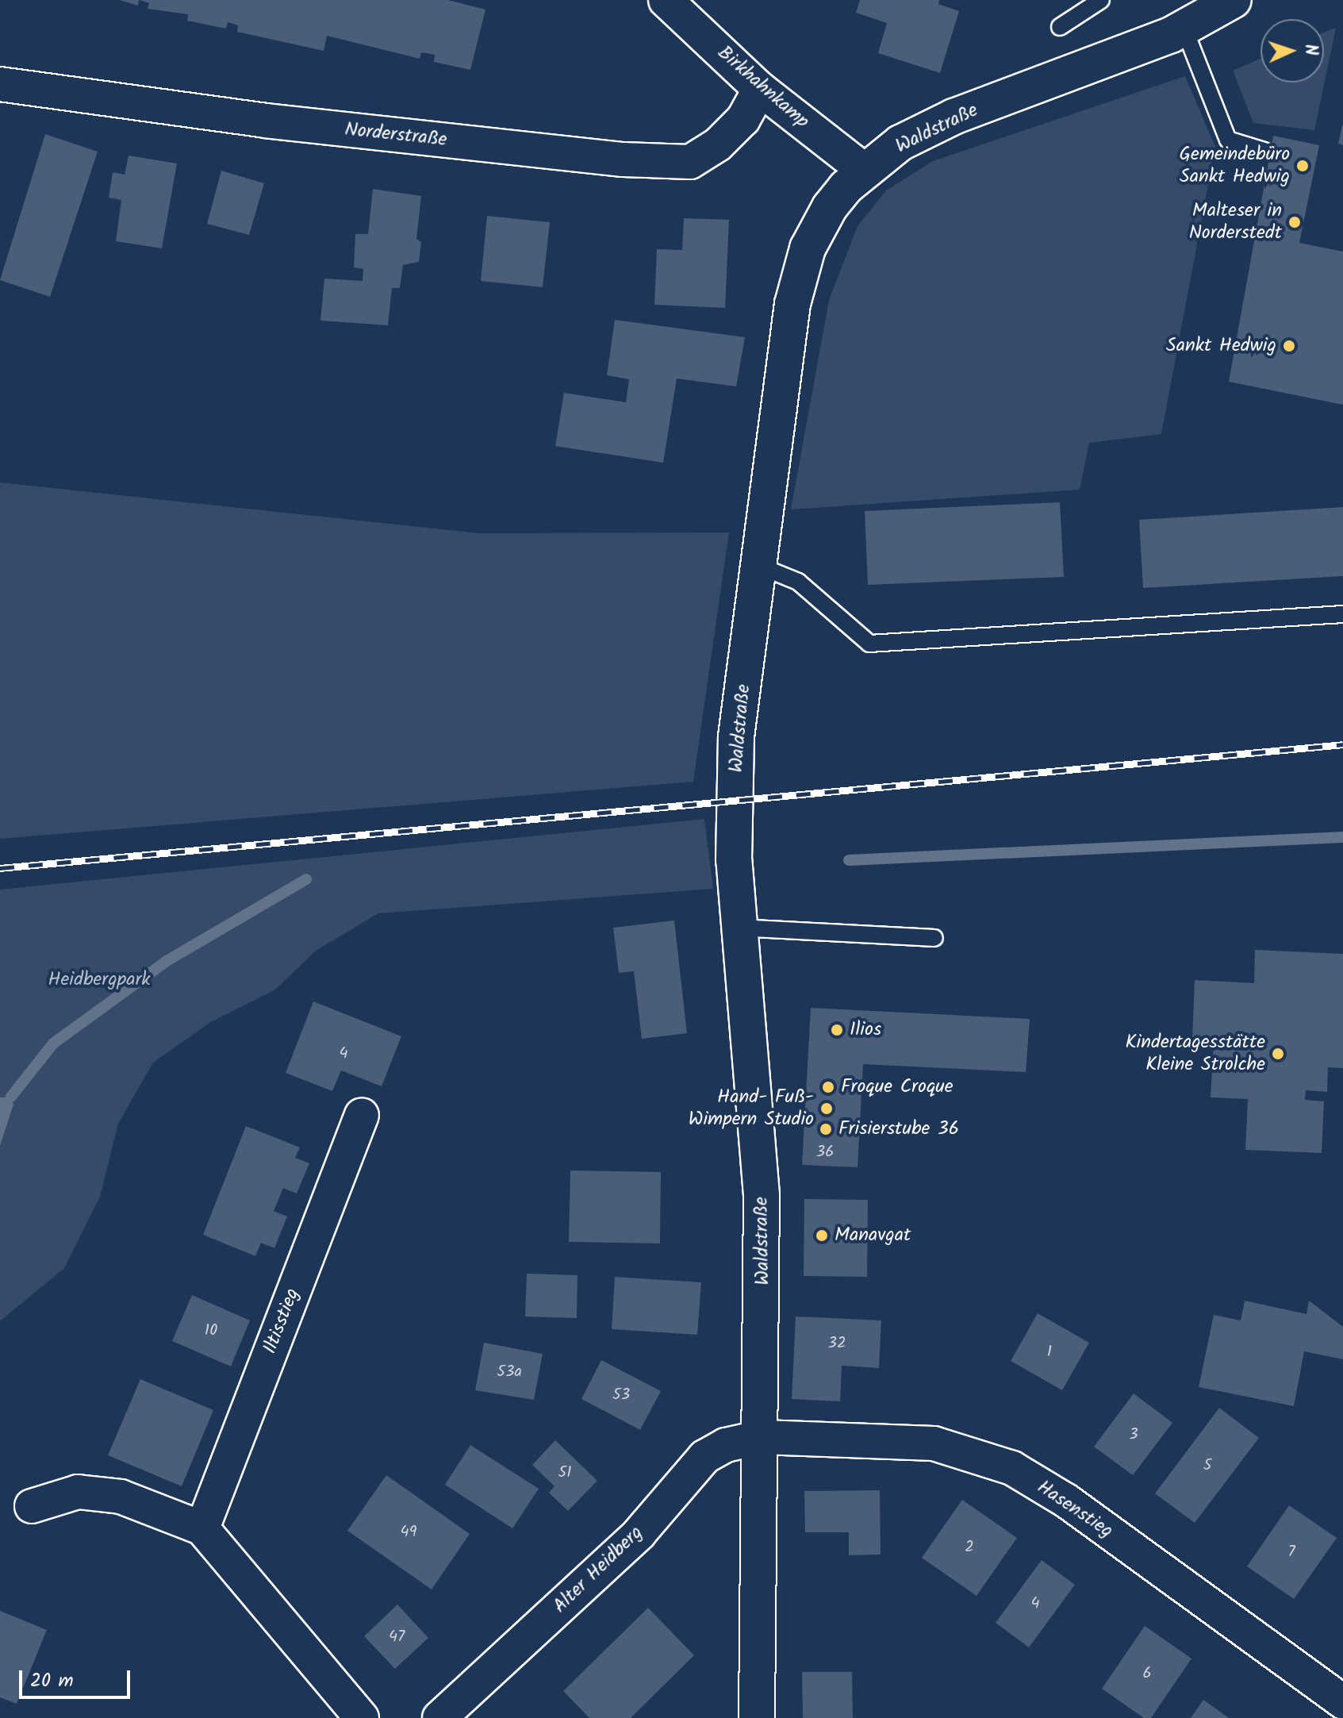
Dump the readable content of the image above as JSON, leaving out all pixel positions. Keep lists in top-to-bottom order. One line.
{"streets":{"street":["Birkhahnkamp","Waldstraße","Norderstraße","Iltisstieg","Hasenstieg","Alter Heidberg"]},"crossings":[["Birkhahnkamp","Waldstraße"],["Birkhahnkamp","Norderstraße"],["Waldstraße","Hasenstieg"],["Waldstraße","Alter Heidberg"],["Hasenstieg","Alter Heidberg"]],"parks":["Heidbergpark"],"places":["Gemeindebüro Sankt Hedwig","Malteser in Norderstedt","Sankt Hedwig","Ilios","Kindertagesstätte Kleine Strolche","Froque Croque","Hand- Fuß- Wimpern Studio","Frisierstube 36","Manavgat"],"house_numbers":["4","36","10","32","1","53a","53","3","5","51","49","2","7","4","47","6"],"scale_bar":"20 m","north":"right"}
